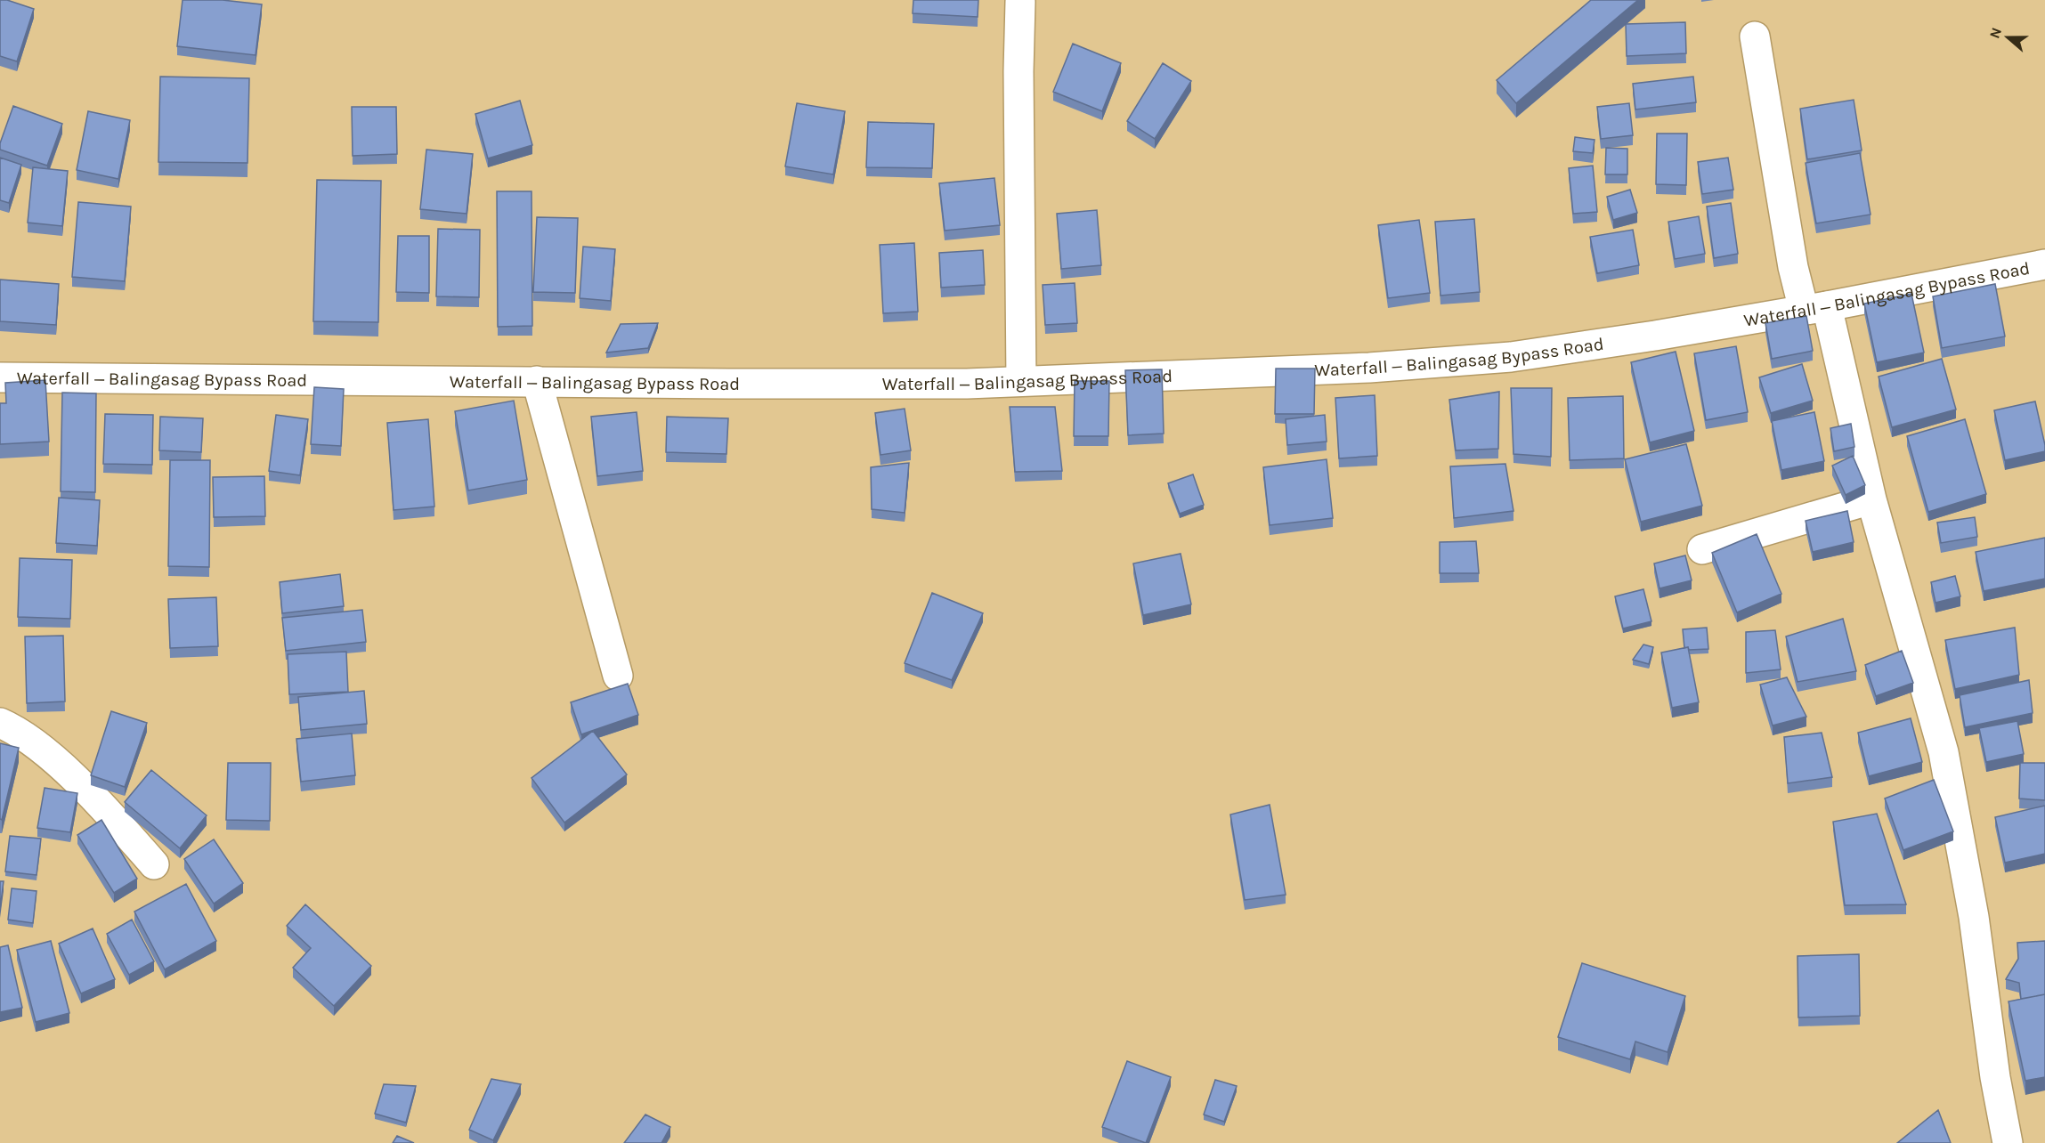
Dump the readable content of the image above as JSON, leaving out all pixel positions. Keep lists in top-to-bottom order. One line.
{"streets":{"main road":["Waterfall ‒ Balingasag Bypass Road"]},"north":"left"}
